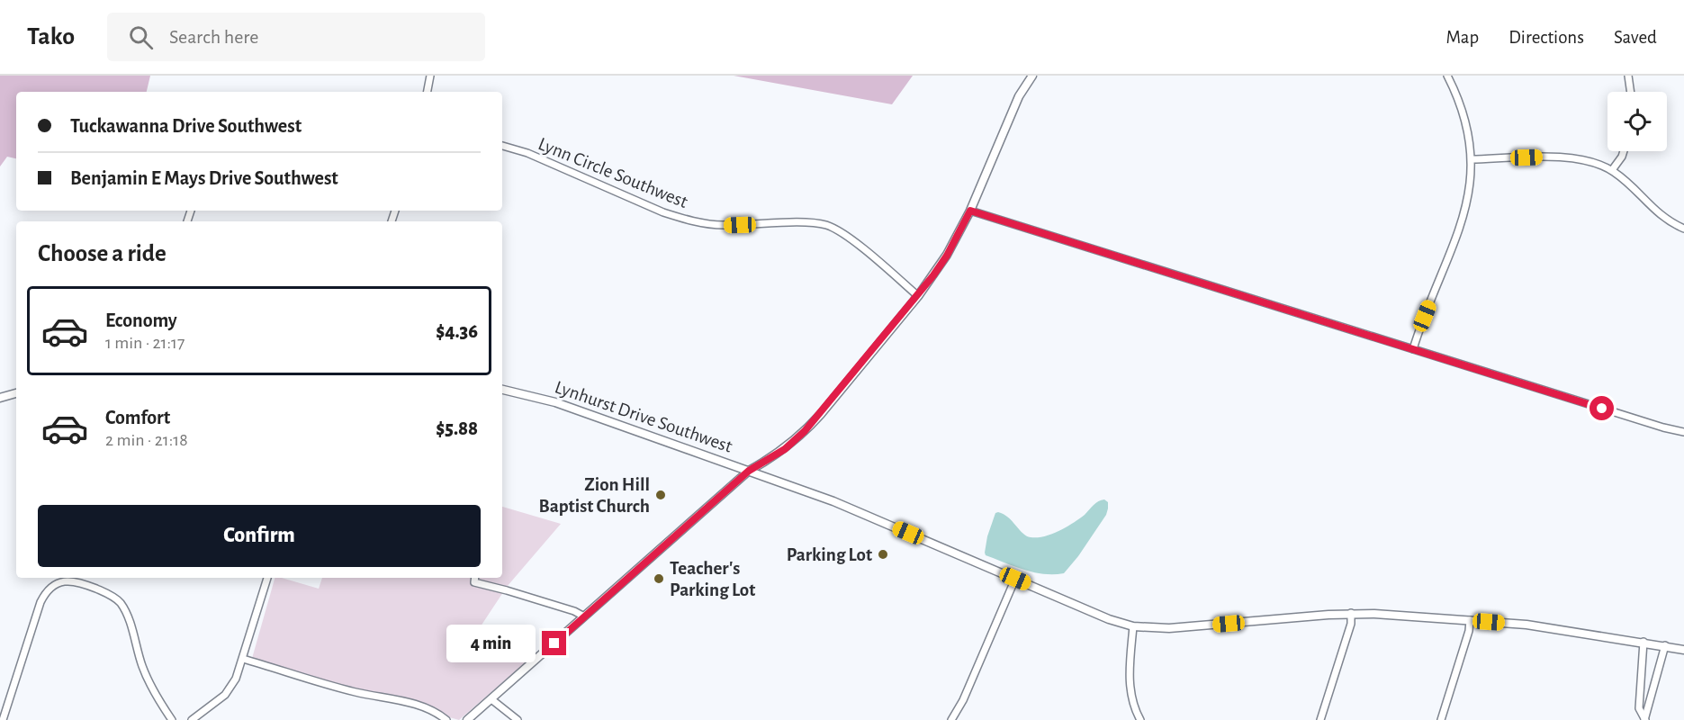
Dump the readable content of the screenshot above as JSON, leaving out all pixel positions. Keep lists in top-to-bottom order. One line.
{"streets":{"street":["Lynn Circle Southwest","Lynhurst Drive Southwest"]},"places":["Zion Hill Baptist Church","Parking Lot","Teacher's Parking Lot"],"page":{"header":"Tako","search":"Search here","nav":["Map","Directions","Saved"],"banner":["Tuckawanna Drive Southwest","Benjamin E Mays Drive Southwest"],"heading":"Choose a ride","list":[{"name":"Economy","note":"1 min · 21:17","value":"$4.36"},{"name":"Comfort","note":"2 min · 21:18","value":"$5.88"}],"buttons":"Confirm","bubble":"4 min"}}
